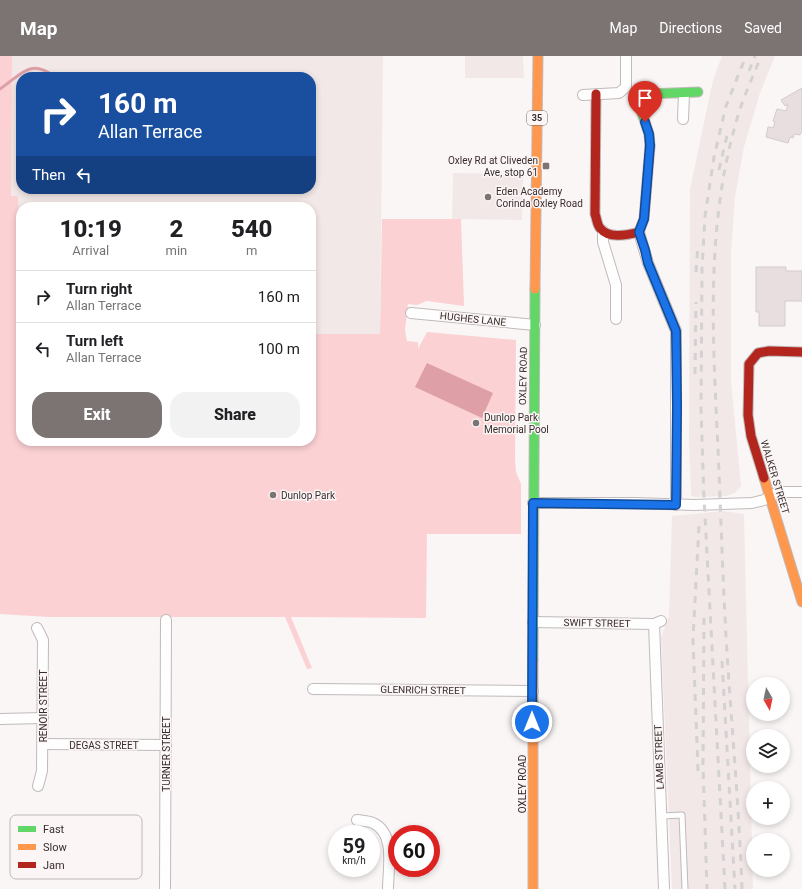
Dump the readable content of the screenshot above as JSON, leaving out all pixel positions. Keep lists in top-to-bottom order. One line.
{"streets":{"main road":["35","OXLEY ROAD","WALKER STREET"],"street":["HUGHES LANE","SWIFT STREET","GLENRICH STREET","RENOIR STREET","DEGAS STREET","TURNER STREET","LAMB STREET"]},"crossings":[["HUGHES LANE","OXLEY ROAD"],["OXLEY ROAD","SWIFT STREET"],["OXLEY ROAD","GLENRICH STREET"],["SWIFT STREET","LAMB STREET"],["RENOIR STREET","DEGAS STREET"],["DEGAS STREET","TURNER STREET"]],"places":{"transit":["Oxley Rd at Cliveden Ave, stop 61"],"other":["Eden Academy Corinda Oxley Road","Dunlop Park Memorial Pool","Dunlop Park"]},"legend":["Fast","Slow","Jam"],"north":"bottom","page":{"header":"Map","nav":["Map","Directions","Saved"],"turn":["160 m","Allan Terrace"],"then":"Then","eta":["10:19","Arrival","2","min","540","m"],"list":[{"name":"Turn right","note":"Allan Terrace","value":"160 m"},{"name":"Turn left","note":"Allan Terrace","value":"100 m"}],"buttons":["Exit","Share"],"map_buttons":["+","−"],"speed":"59 km/h","limit":"60"}}
